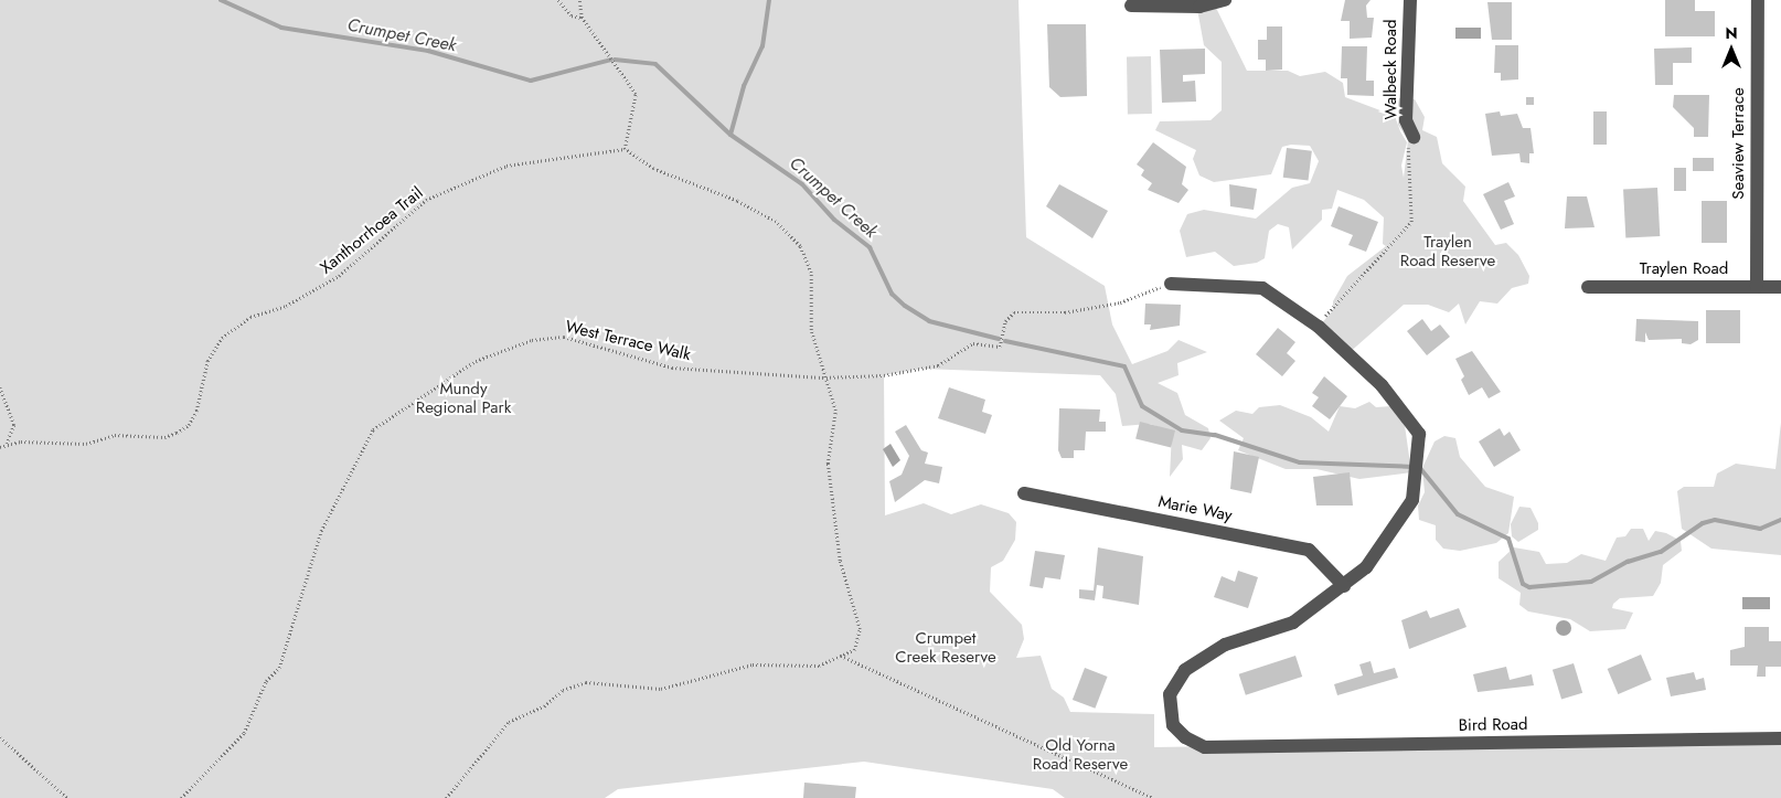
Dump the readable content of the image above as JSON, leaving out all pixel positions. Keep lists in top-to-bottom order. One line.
{"streets":{"street":["Walbeck Road","Seaview Terrace","Traylen Road","Marie Way","Bird Road"],"path":["Xanthorrhoea Trail","West Terrace Walk"]},"crossings":[["Seaview Terrace","Traylen Road"],["Marie Way","Bird Road"]],"water":["Crumpet Creek"],"parks":["Traylen Road Reserve","Mundy Regional Park","Crumpet Creek Reserve","Old Yorna Road Reserve"],"north":"top"}
